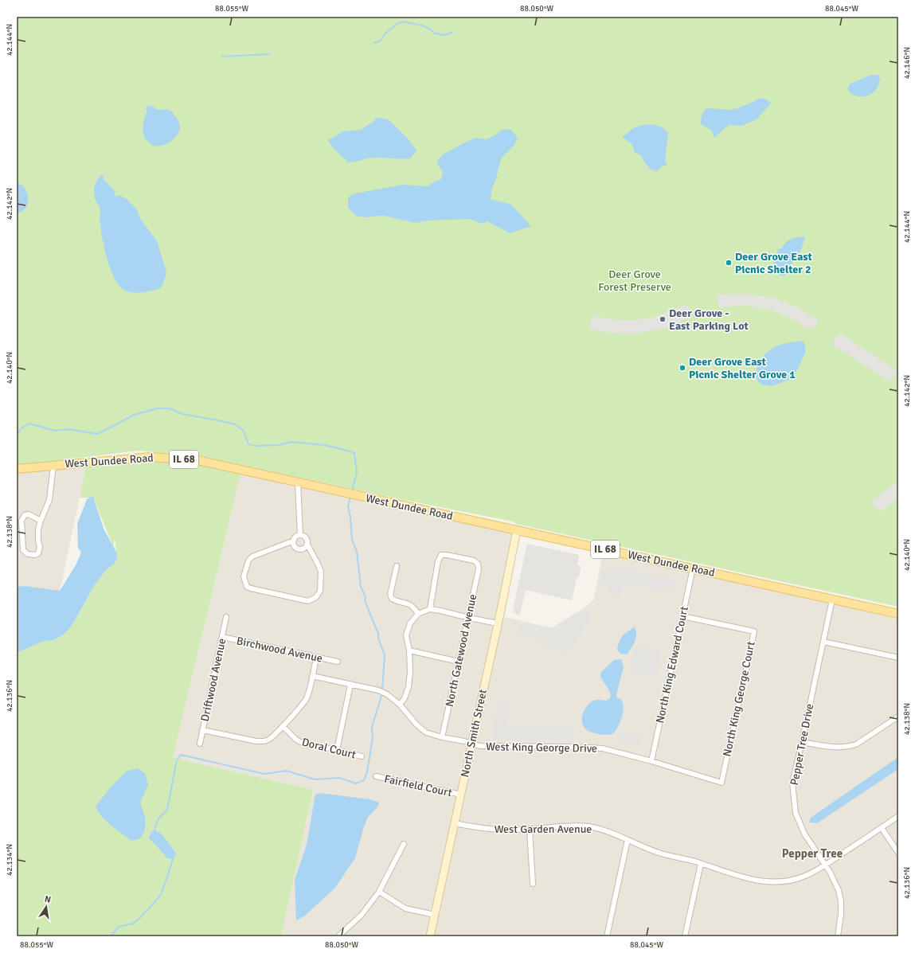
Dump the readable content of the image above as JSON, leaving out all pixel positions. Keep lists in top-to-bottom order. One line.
{"streets":{"main road":["IL 68","West Dundee Road"],"street":["Birchwood Avenue","North Gatewood Avenue","North King Edward Court","Driftwood Avenue","North King George Court","North Smith Street","Pepper Tree Drive","West King George Drive","Doral Court","Fairfield Court","West Garden Avenue"]},"crossings":[["IL 68","West Dundee Road"],["IL 68","Pepper Tree Drive"],["West Dundee Road","North King Edward Court"],["West Dundee Road","North Smith Street"],["West Dundee Road","Pepper Tree Drive"],["Birchwood Avenue","Driftwood Avenue"],["North Gatewood Avenue","West King George Drive"],["North King Edward Court","North King George Court"],["North King Edward Court","West King George Drive"],["North King George Court","West King George Drive"],["North Smith Street","West King George Drive"],["North Smith Street","Fairfield Court"],["North Smith Street","West Garden Avenue"],["Pepper Tree Drive","West Garden Avenue"]],"districts":["Pepper Tree"],"parks":["Deer Grove Forest Preserve"],"places":["Deer Grove East Picnic Shelter 2","Deer Grove - East Parking Lot","Deer Grove East Picnic Shelter Grove 1"],"north":"top","coordinates":["88.055°W","88.050°W","88.045°W","42.144°N","42.146°N","42.142°N","42.140°N","42.138°N","42.136°N","42.134°N"]}
